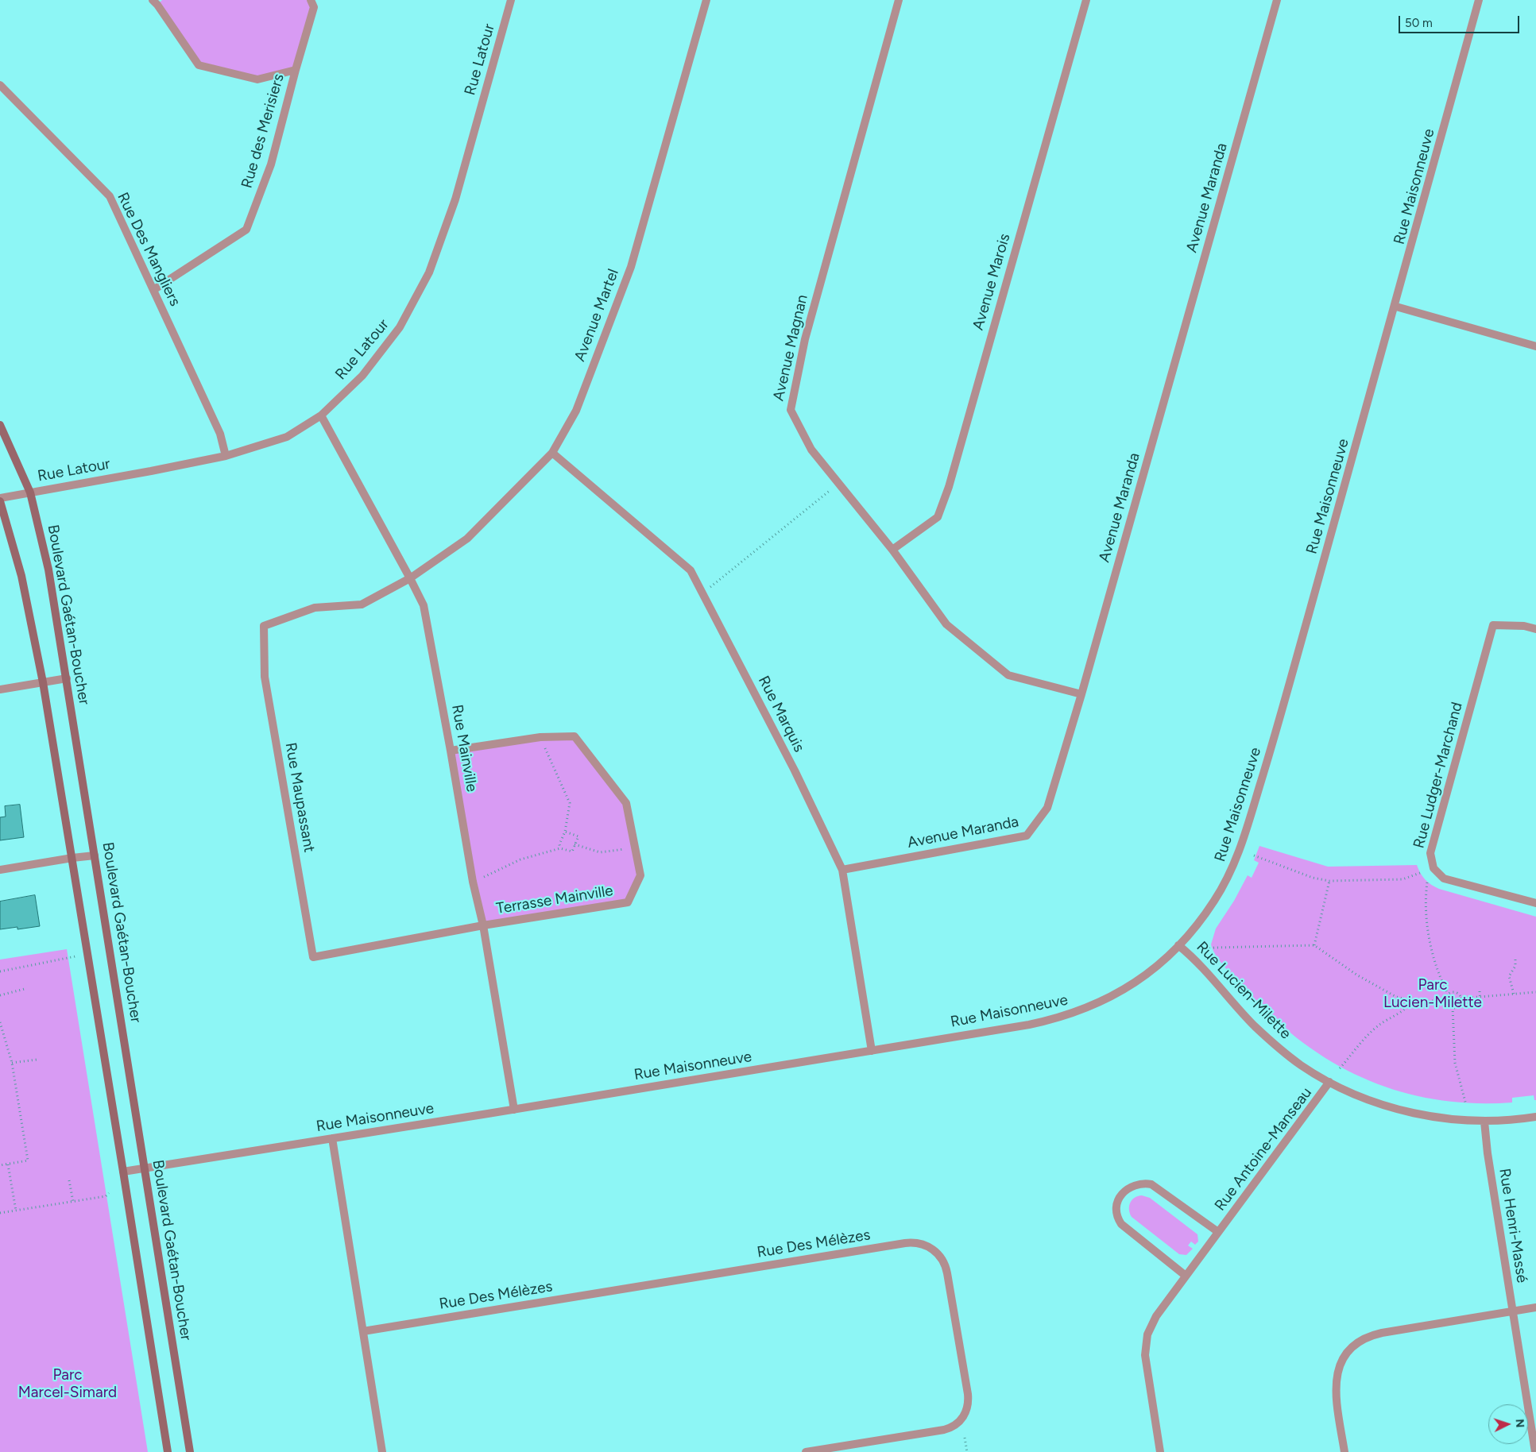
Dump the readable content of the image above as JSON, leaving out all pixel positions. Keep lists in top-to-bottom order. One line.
{"streets":{"street":["Rue Latour","Rue des Merisiers","Rue Maisonneuve","Avenue Maranda","Rue Des Mangliers","Avenue Marois","Avenue Martel","Avenue Magnan","Boulevard Gaétan-Boucher","Rue Marquis","Rue Mainville","Rue Ludger-Marchand","Rue Maupassant","Terrasse Mainville","Rue Lucien-Milette","Rue Antoine-Manseau","Rue Henri-Massé","Rue Des Mélèzes"]},"crossings":[["Rue Latour","Rue Des Mangliers"],["Rue Latour","Boulevard Gaétan-Boucher"],["Rue Latour","Rue Mainville"],["Rue des Merisiers","Rue Des Mangliers"],["Rue Maisonneuve","Boulevard Gaétan-Boucher"],["Rue Maisonneuve","Rue Marquis"],["Rue Maisonneuve","Rue Mainville"],["Rue Maisonneuve","Rue Lucien-Milette"],["Avenue Maranda","Avenue Magnan"],["Avenue Maranda","Rue Marquis"],["Avenue Marois","Avenue Magnan"],["Avenue Martel","Rue Marquis"],["Avenue Martel","Rue Mainville"],["Avenue Martel","Rue Maupassant"],["Rue Mainville","Rue Maupassant"],["Rue Mainville","Terrasse Mainville"],["Rue Maupassant","Terrasse Mainville"],["Rue Lucien-Milette","Rue Antoine-Manseau"],["Rue Lucien-Milette","Rue Henri-Massé"]],"parks":["Parc Lucien-Milette","Parc Marcel-Simard"],"scale_bar":"50 m","north":"right"}
